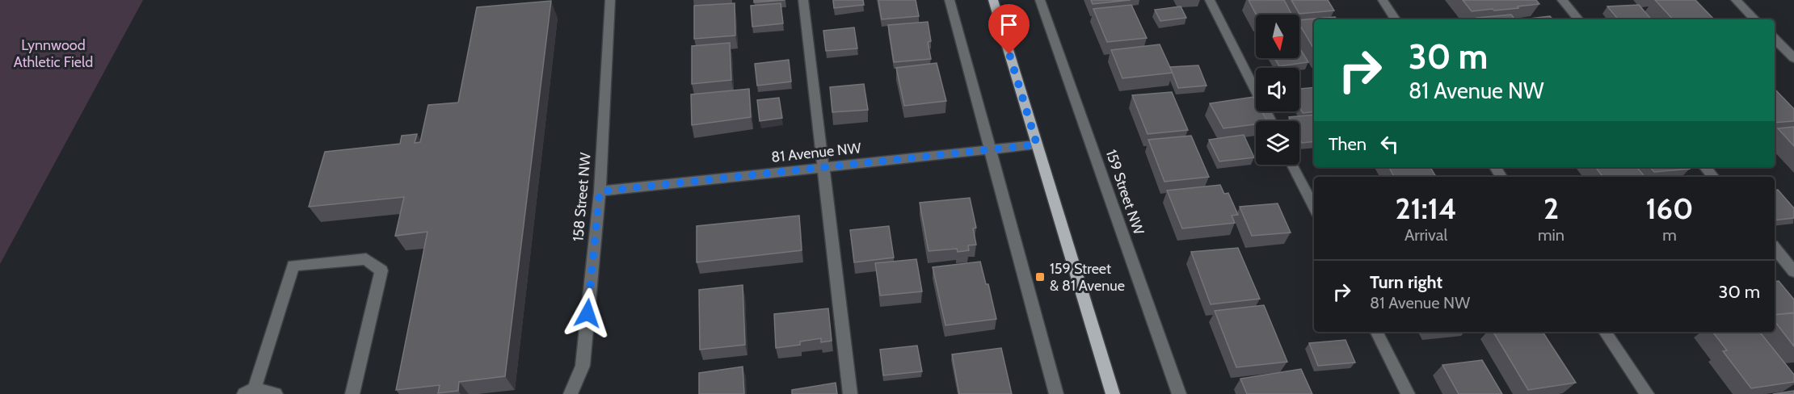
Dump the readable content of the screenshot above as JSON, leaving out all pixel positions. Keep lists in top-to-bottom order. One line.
{"streets":{"street":["81 Avenue NW","159 Street NW","158 Street NW"]},"crossings":[["81 Avenue NW","158 Street NW"]],"parks":["Lynnwood Athletic Field"],"places":{"transit":["159 Street & 81 Avenue"]},"north":"bottom","page":{"turn":["30 m","81 Avenue NW"],"then":"Then","eta":["21:14","Arrival","2","min","160","m"],"list":[{"name":"Turn right","note":"81 Avenue NW","value":"30 m"}]}}
